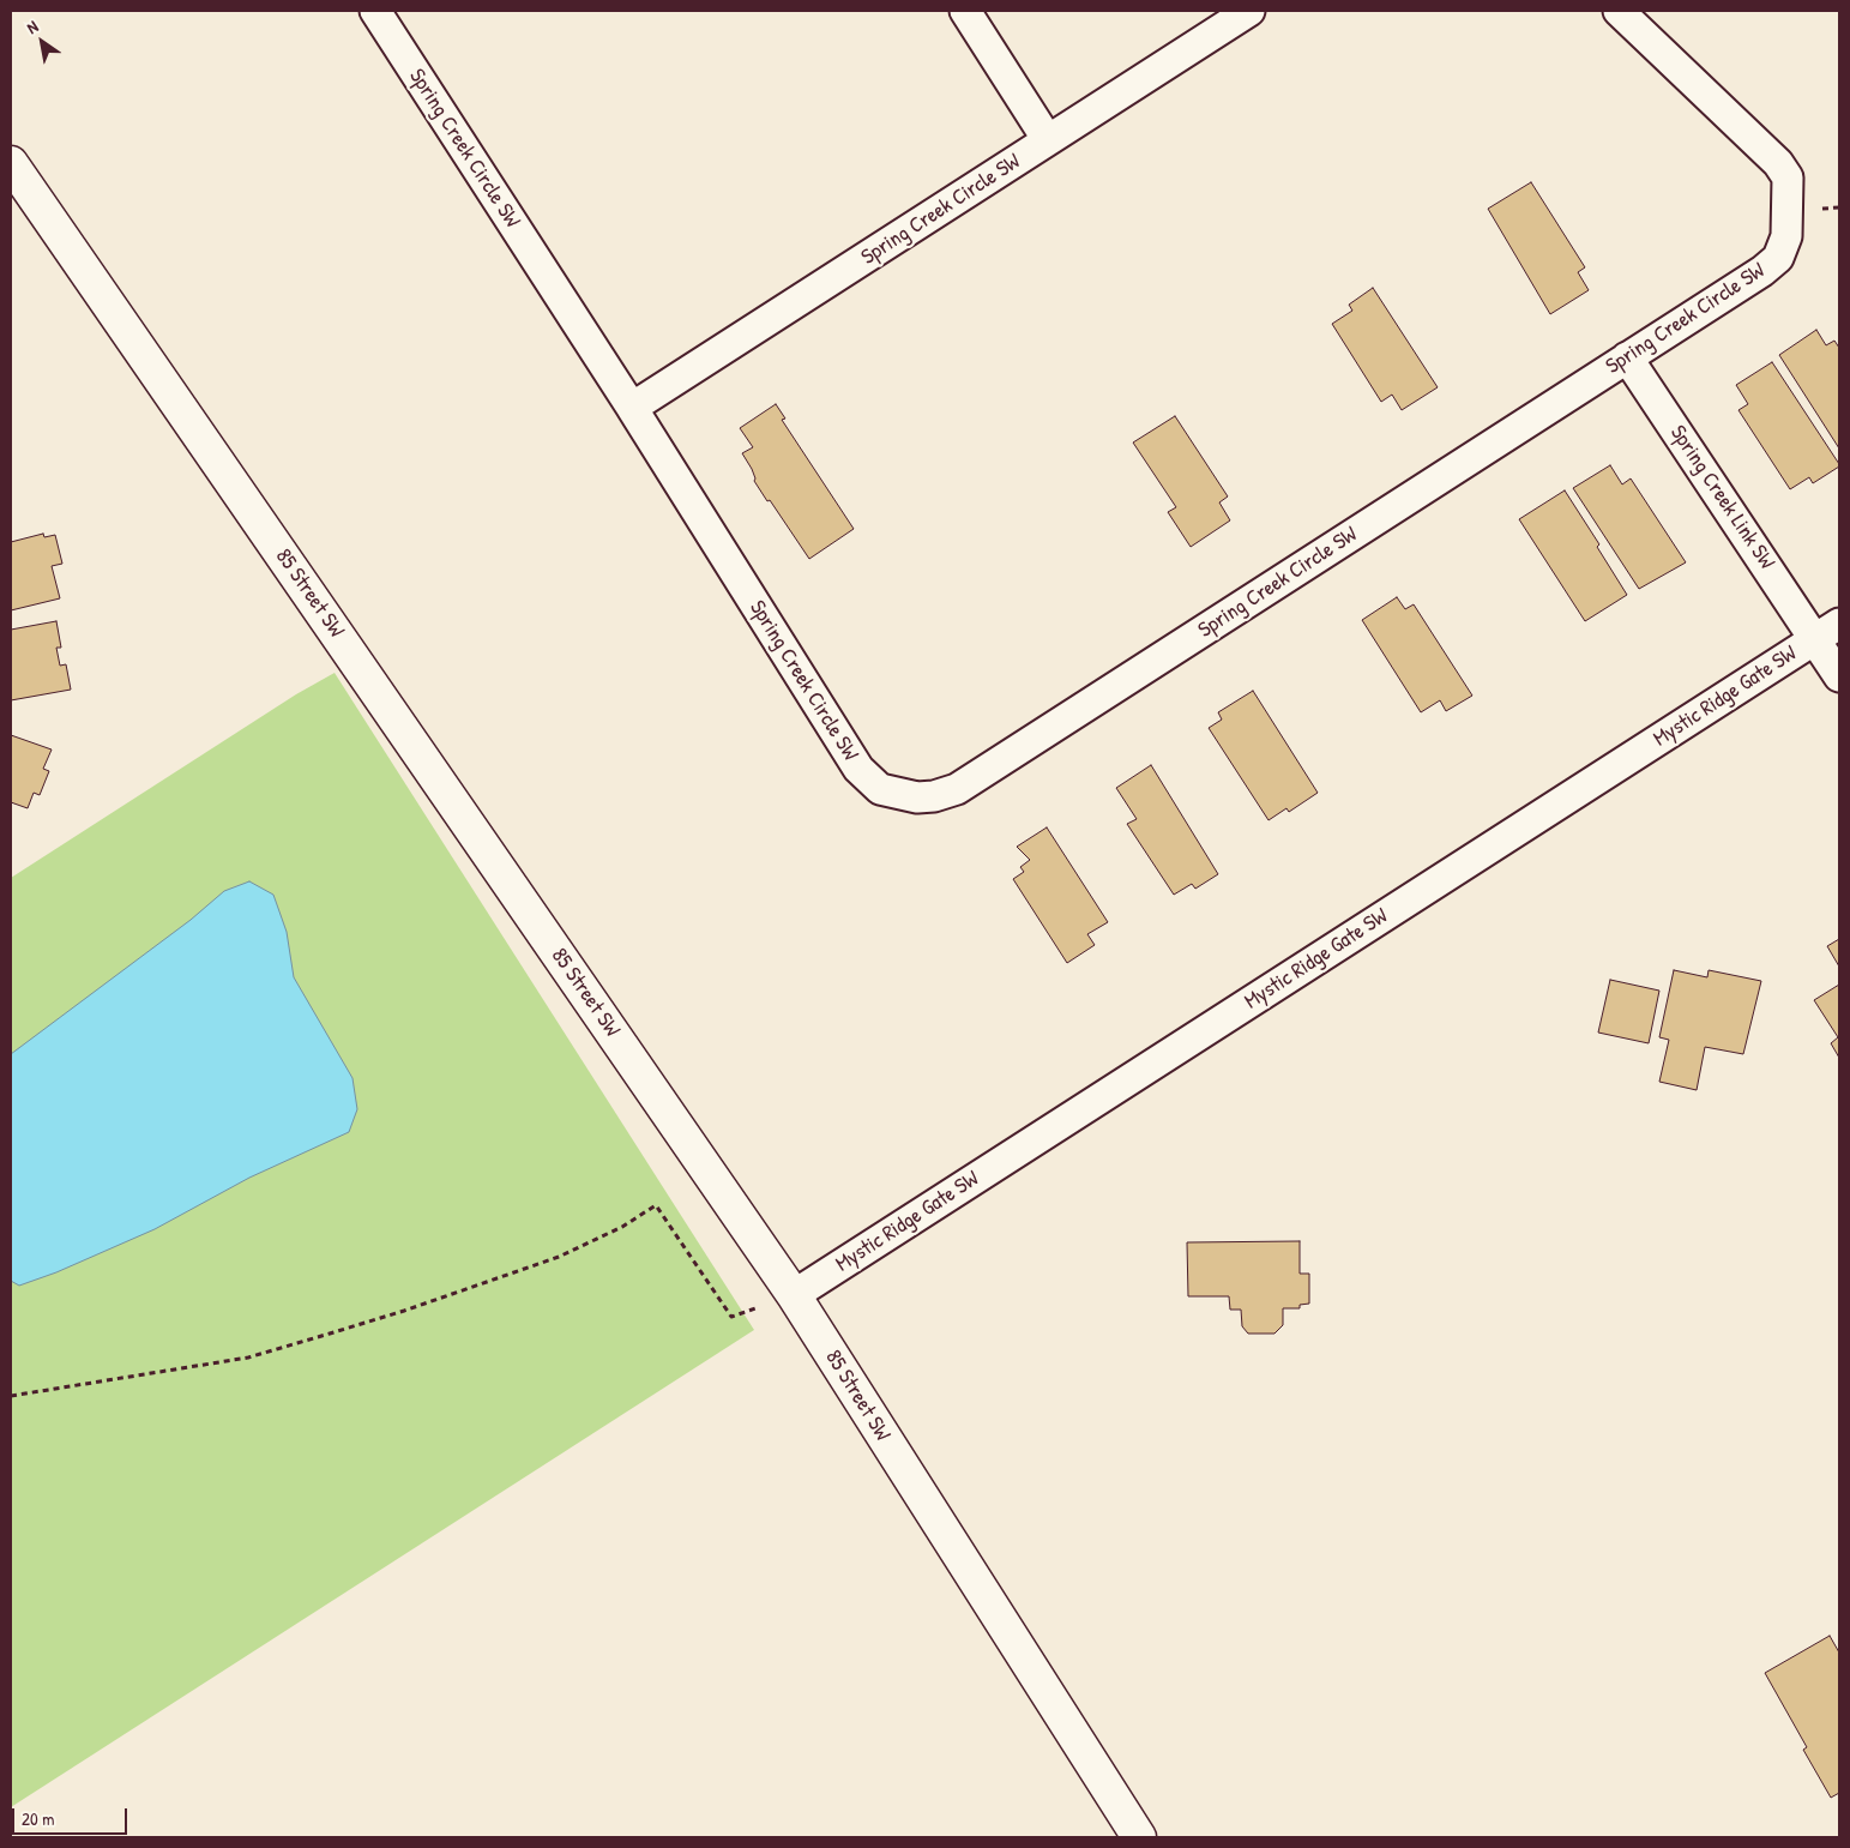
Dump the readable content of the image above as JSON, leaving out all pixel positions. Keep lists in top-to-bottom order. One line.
{"streets":{"street":["Spring Creek Circle SW","Spring Creek Link SW","85 Street SW","Mystic Ridge Gate SW"]},"crossings":[["Spring Creek Circle SW","Spring Creek Link SW"],["Spring Creek Link SW","Mystic Ridge Gate SW"],["85 Street SW","Mystic Ridge Gate SW"]],"scale_bar":"20 m","north":"top left"}
